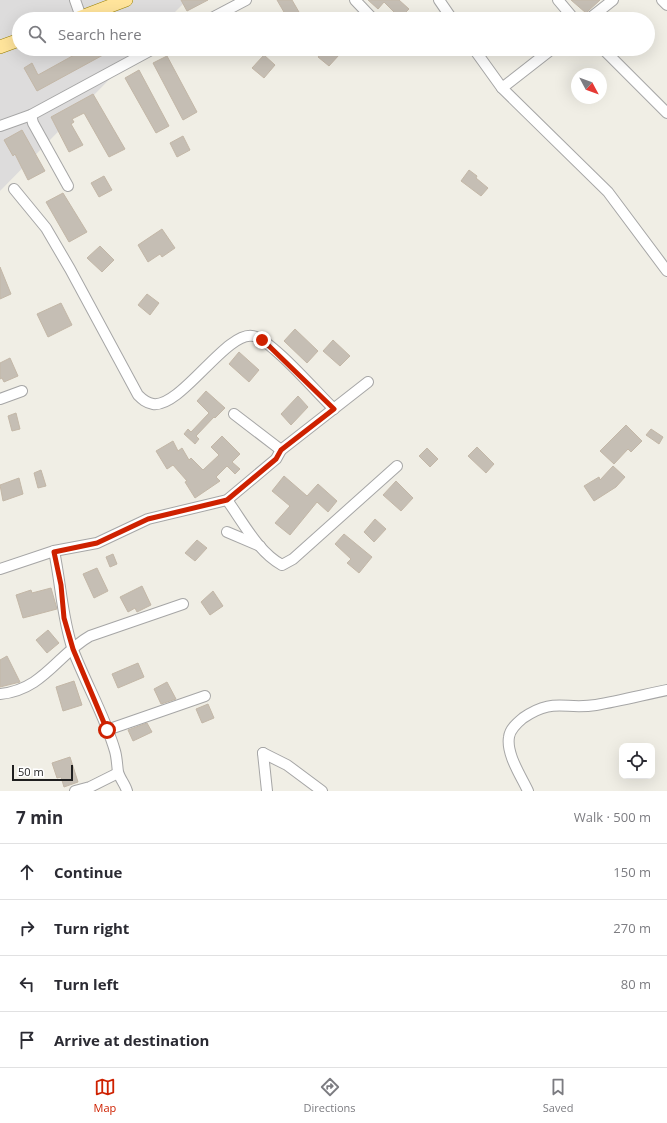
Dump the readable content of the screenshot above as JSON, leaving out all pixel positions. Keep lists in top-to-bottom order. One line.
{"scale_bar":"50 m","north":"bottom right","page":{"search":"Search here","scale":"50 m","heading":["7 min","Walk · 500 m"],"list":[["Continue","150 m"],["Turn right","270 m"],["Turn left","80 m"],"Arrive at destination"],"nav":["Map","Directions","Saved"]}}
